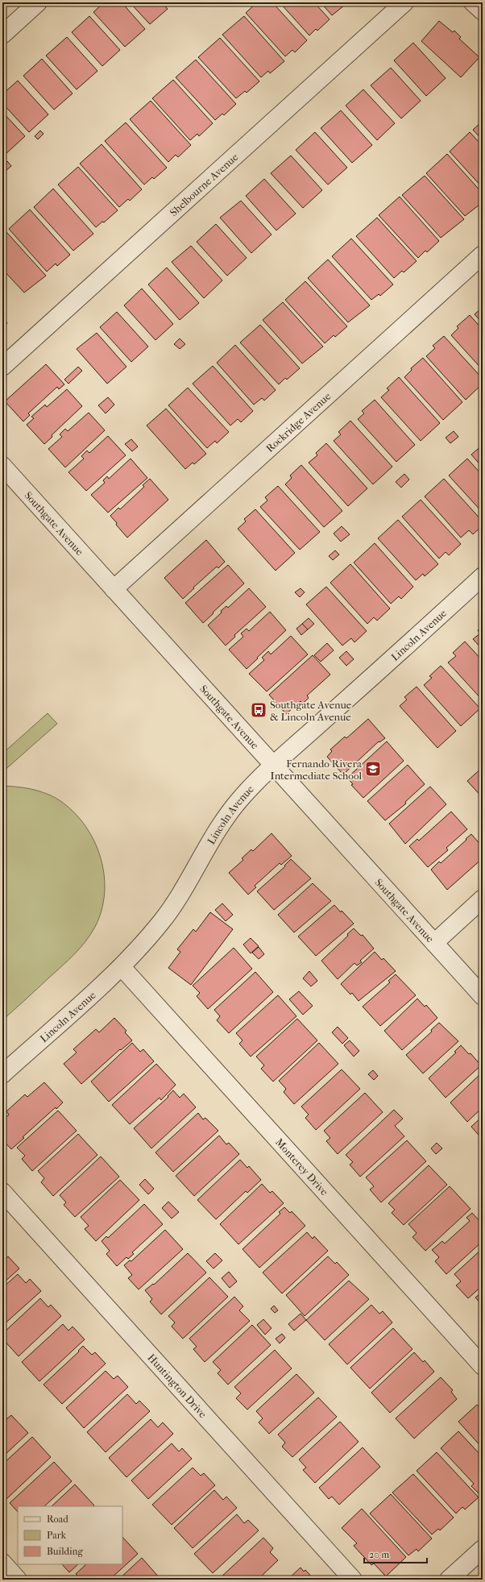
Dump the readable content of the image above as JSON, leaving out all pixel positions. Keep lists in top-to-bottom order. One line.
{"streets":{"street":["Shelbourne Avenue","Rockridge Avenue","Southgate Avenue","Lincoln Avenue","Monterey Drive","Huntington Drive"]},"crossings":[["Rockridge Avenue","Southgate Avenue"],["Southgate Avenue","Lincoln Avenue"],["Lincoln Avenue","Monterey Drive"]],"places":{"bus stop":["Southgate Avenue & Lincoln Avenue"],"school or university":["Fernando Rivera Intermediate School"]},"legend":["Road","Park","Building"],"scale_bar":"20 m"}
